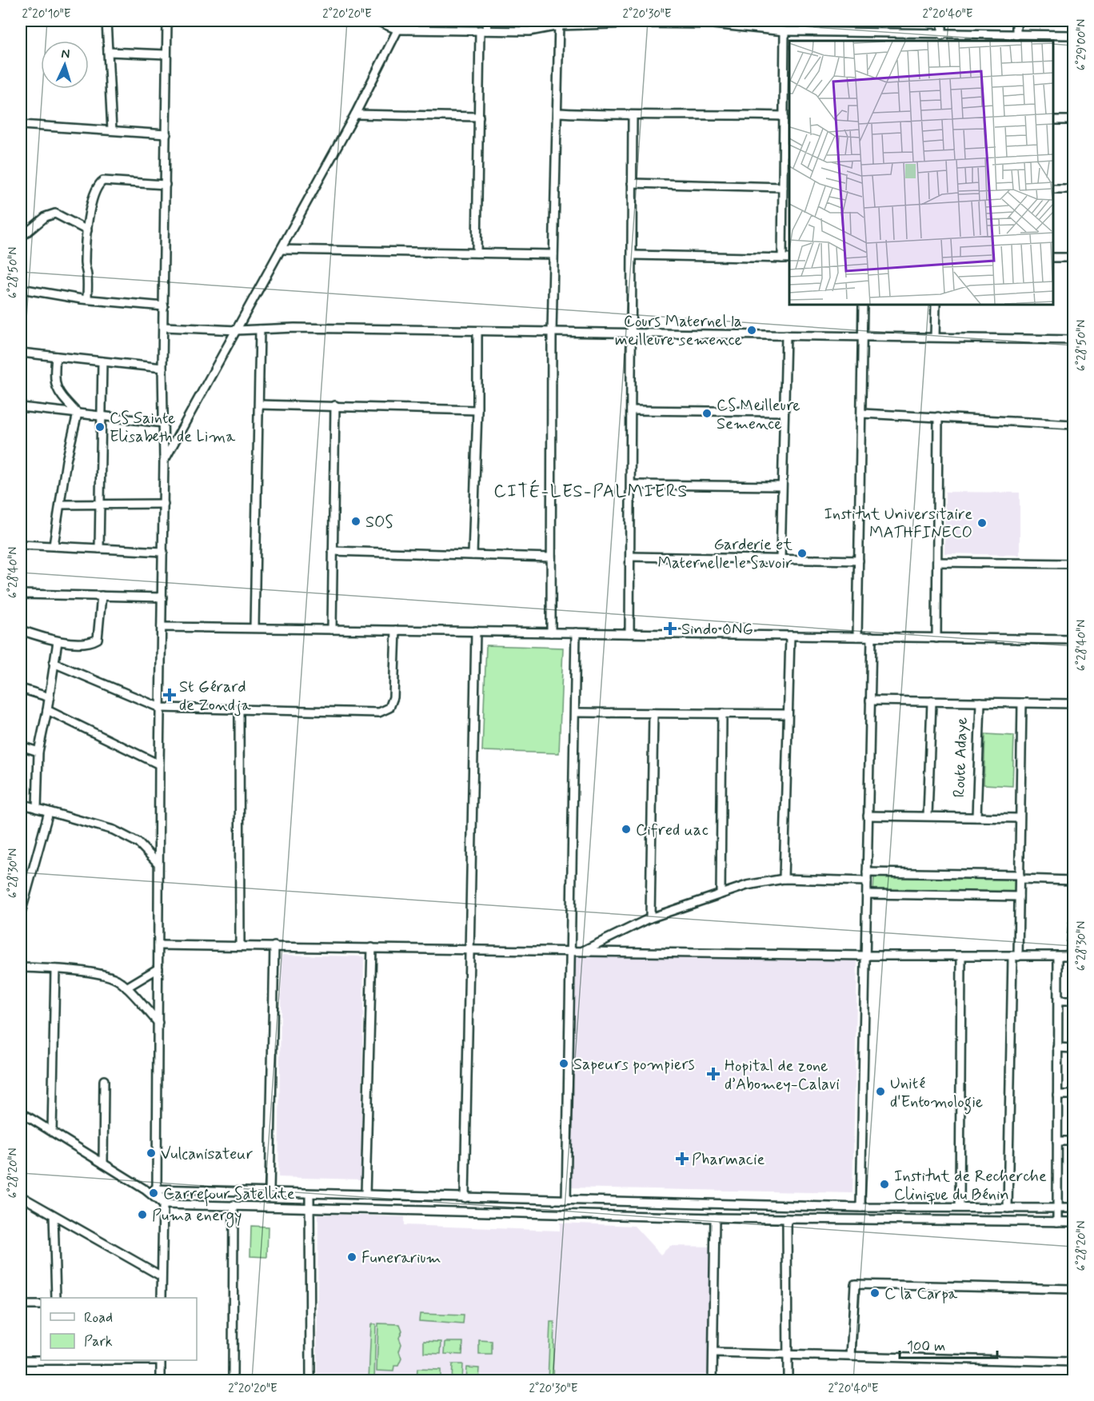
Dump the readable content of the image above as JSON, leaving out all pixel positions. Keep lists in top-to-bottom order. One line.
{"districts":["CITÉ-LES-PALMIERS"],"places":{"other":["Cours Maternel la meilleure semence","CS Meilleure Semence","CS Sainte Elisabeth de Lima","SOS","Institut Universitaire MATHFINECO","Garderie et Maternelle le Savoir","Cifred uac","Sapeurs pompiers","Unité d'Entomologie","Vulcanisateur","Institut de Recherche Clinique du Bénin","Carrefour Satellite","Puma energy","Funerarium","C la Carpa"],"health":["Sindo ONG","St Gérard de Zondja","Hopital de zone d’Abomey-Calavi","Pharmacie"]},"legend":["Road","Park"],"scale_bar":"100 m","north":"top","coordinates":["2°20'10\"E","2°20'20\"E","2°20'30\"E","2°20'40\"E","6°29'00\"N","6°28'50\"N","6°28'40\"N","6°28'30\"N","6°28'20\"N"]}
